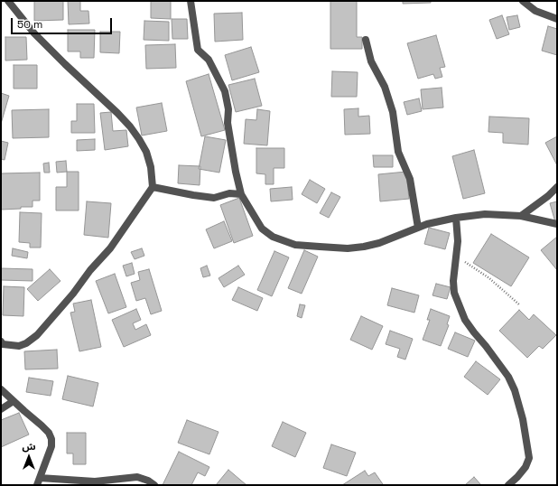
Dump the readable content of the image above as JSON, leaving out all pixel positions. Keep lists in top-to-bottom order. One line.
{"scale_bar":"50 m","north":"top"}
